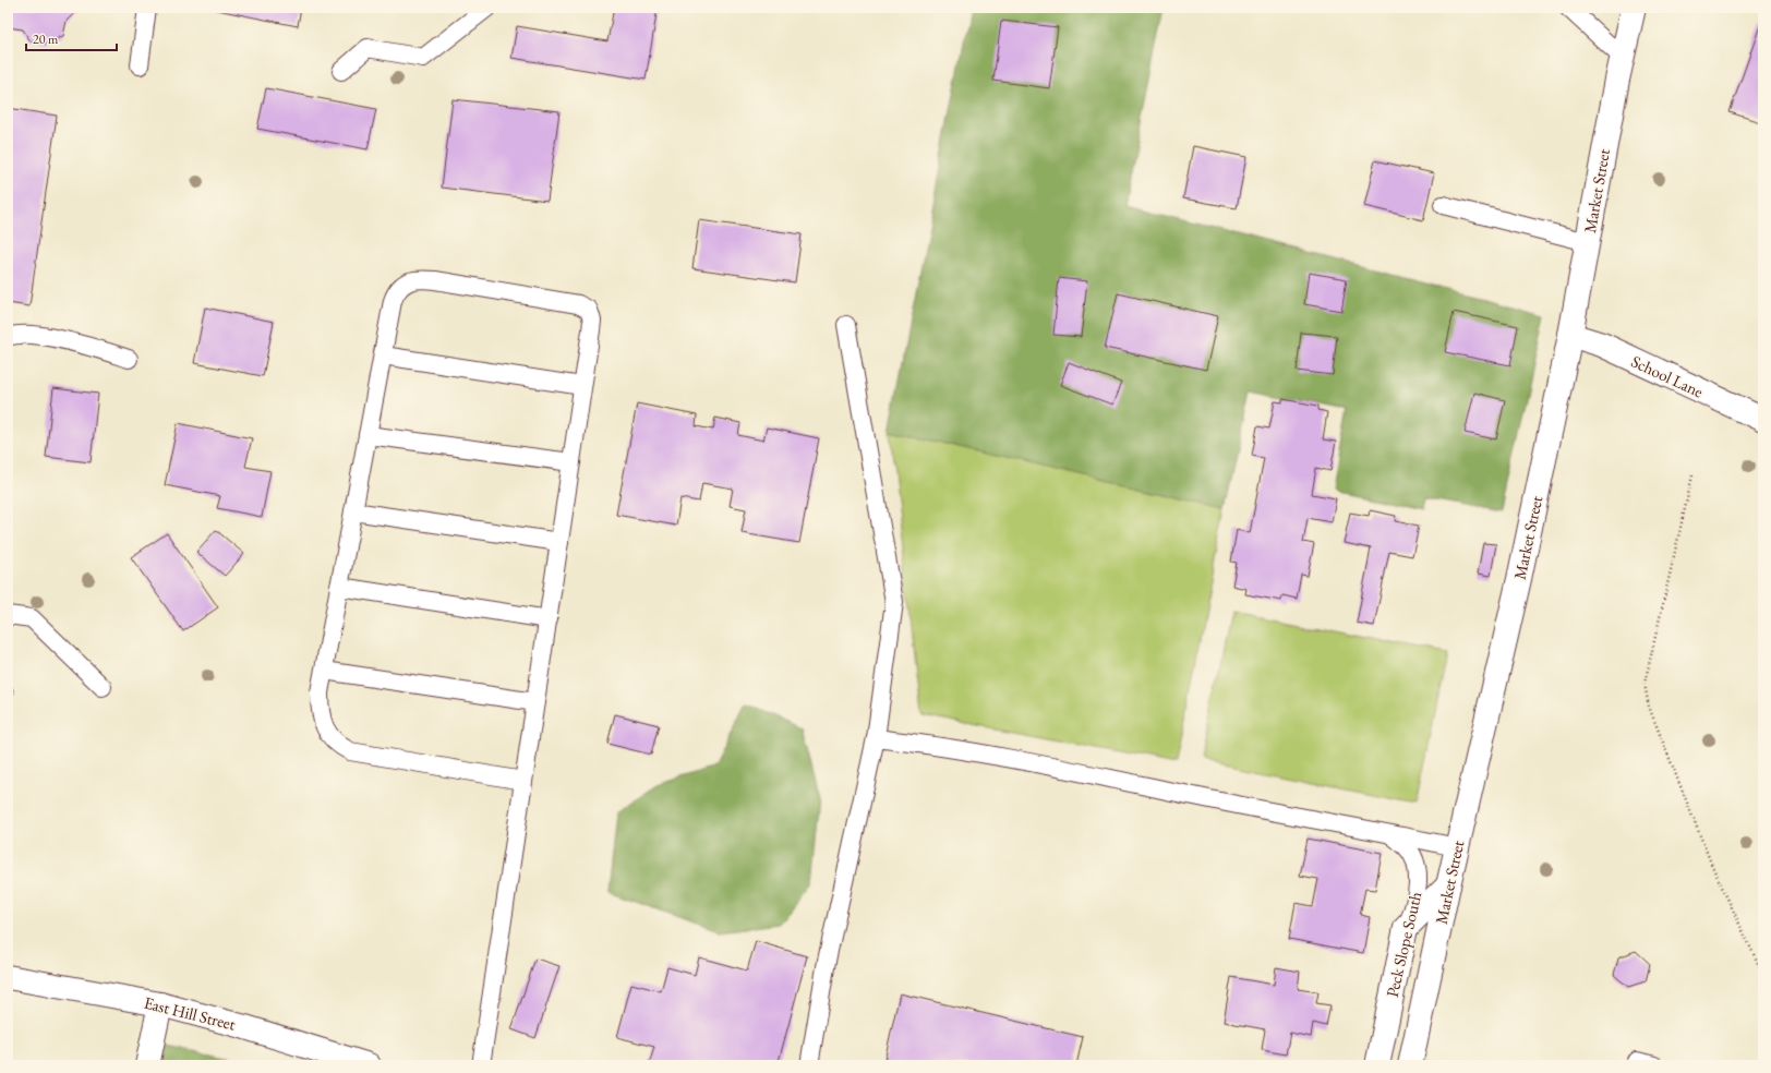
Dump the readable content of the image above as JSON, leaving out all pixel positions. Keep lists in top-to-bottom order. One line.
{"streets":{"main road":["Market Street","School Lane","Peck Slope South","East Hill Street"]},"crossings":[["Market Street","School Lane"]],"scale_bar":"20 m"}
